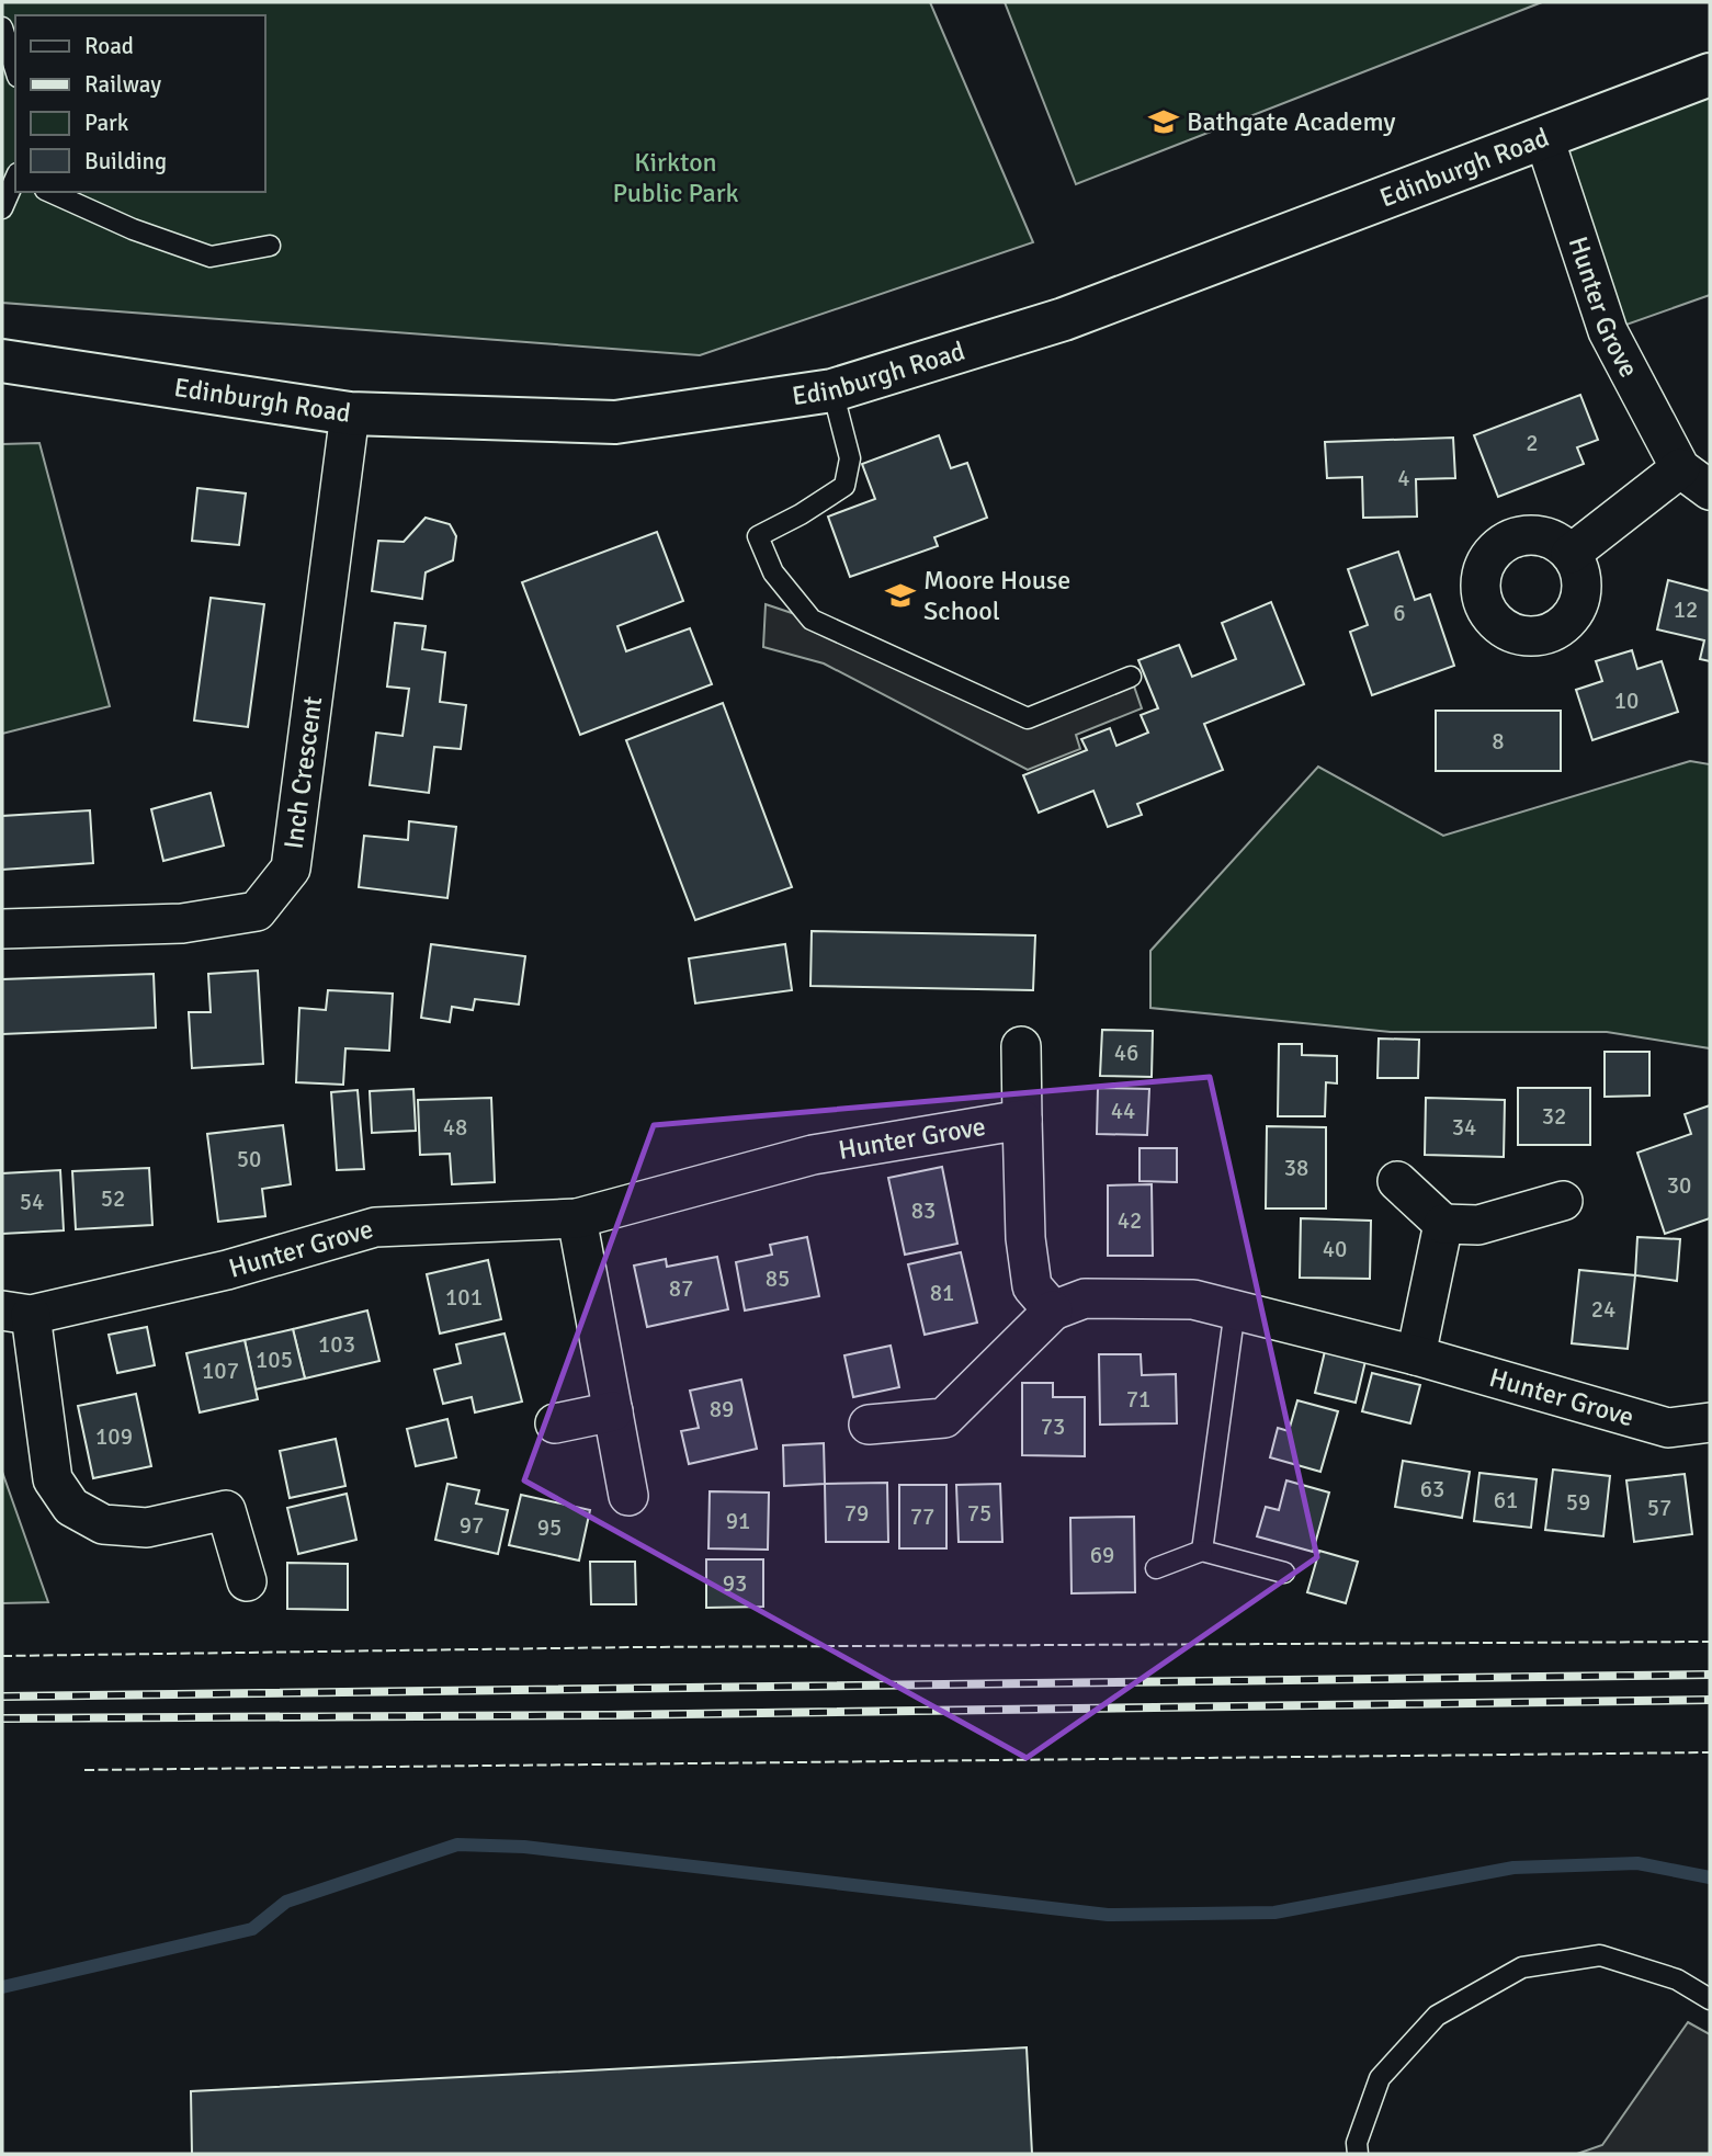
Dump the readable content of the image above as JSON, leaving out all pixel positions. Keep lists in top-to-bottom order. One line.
{"streets":{"main road":["Edinburgh Road"],"street":["Hunter Grove","Inch Crescent"]},"crossings":[["Edinburgh Road","Hunter Grove"],["Edinburgh Road","Inch Crescent"]],"parks":["Kirkton Public Park"],"places":{"school or university":["Bathgate Academy","Moore House School"]},"house_numbers":["2","4","12","6","10","8","46","44","32","48","34","50","38","30","52","54","83","42","40","85","87","81","101","24","103","105","107","71","89","73","109","63","61","59","57","79","75","77","91","97","95","69","93"],"legend":["Road","Railway","Park","Building"]}
